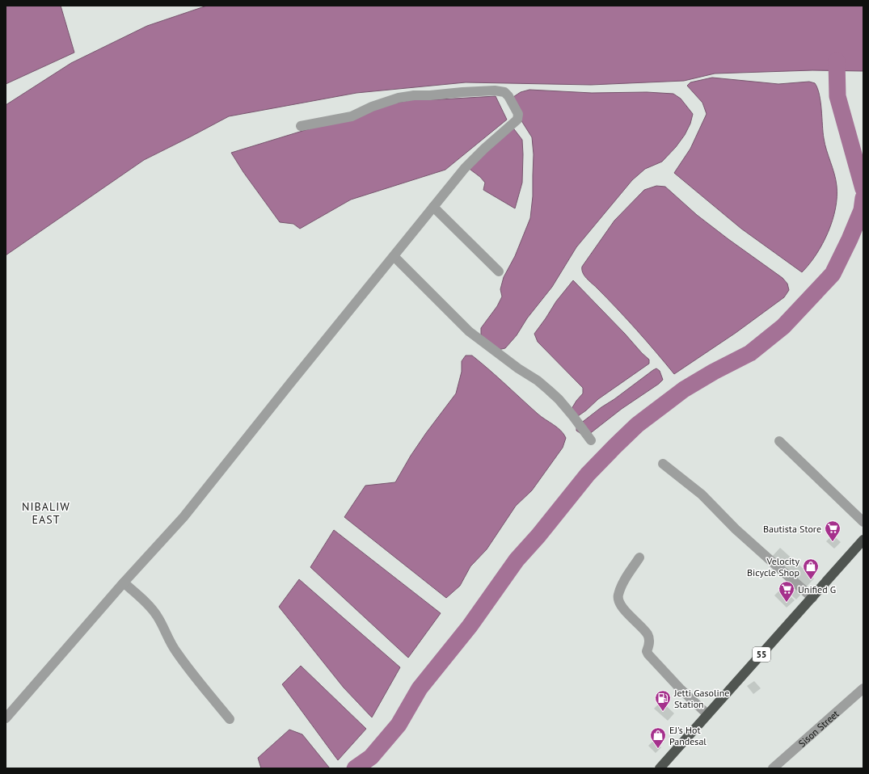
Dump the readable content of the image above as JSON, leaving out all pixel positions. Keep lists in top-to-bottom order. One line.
{"streets":{"highway":["55"],"street":["Sison Street"]},"districts":["NIBALIW EAST"],"places":{"supermarket":["Bautista Store","Unified G"],"shop":["Velocity Bicycle Shop","EJ's Hot Pandesal"],"fuel station":["Jetti Gasoline Station"]}}
